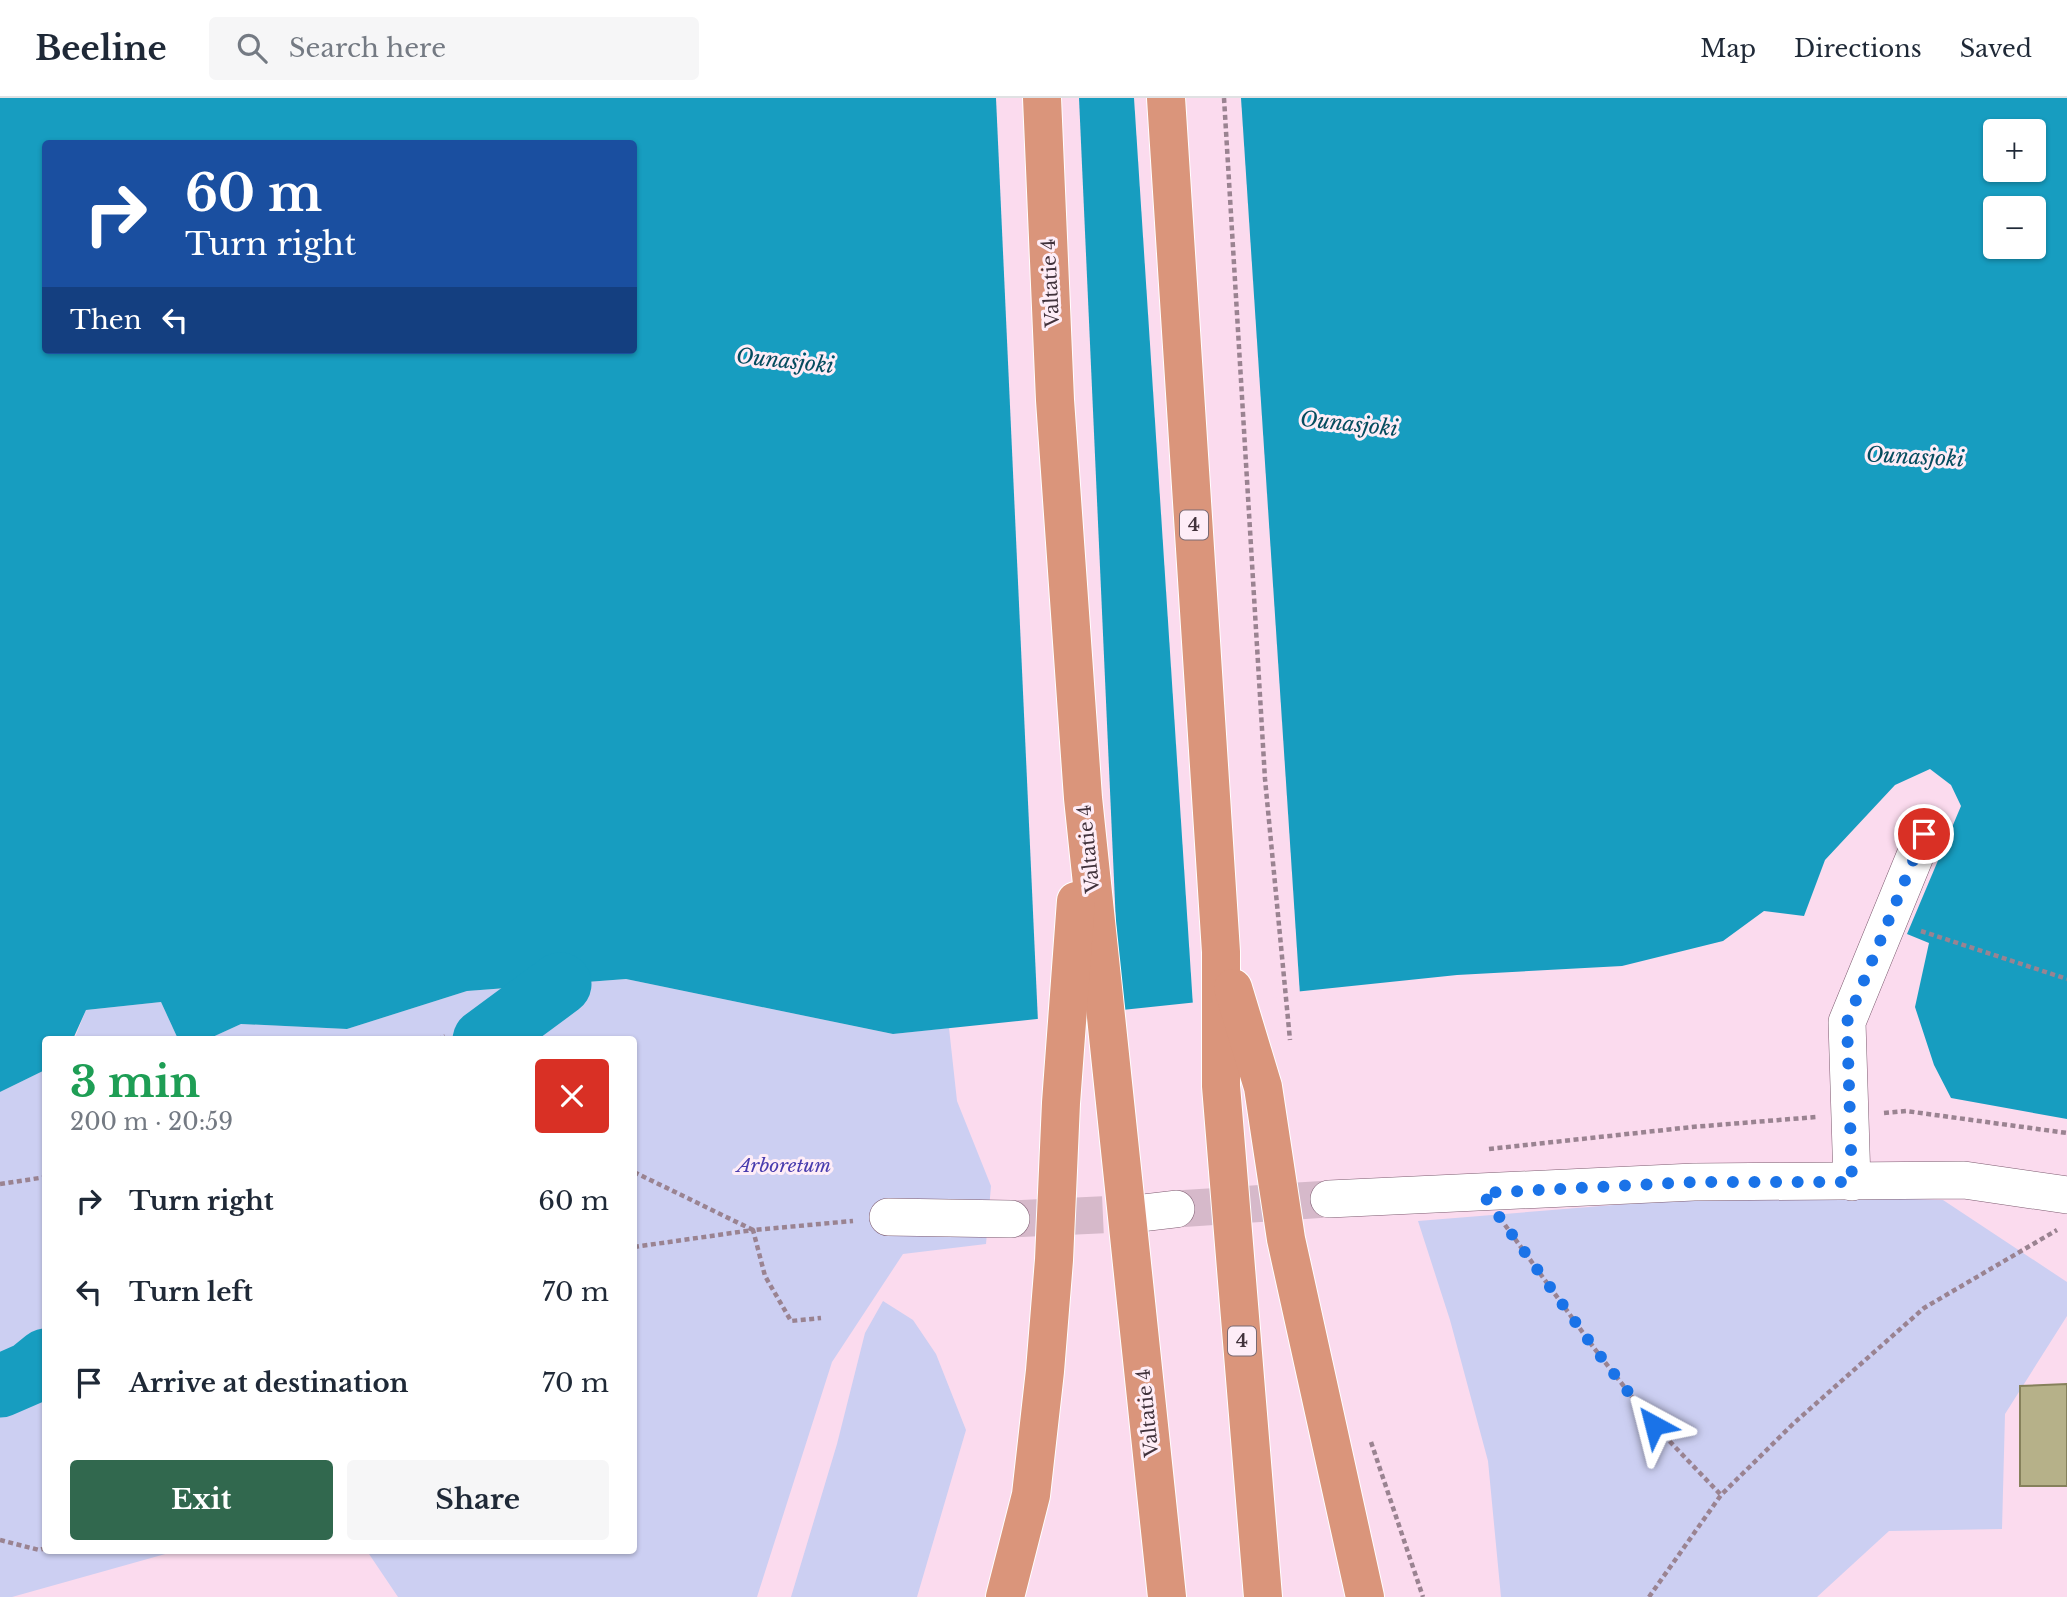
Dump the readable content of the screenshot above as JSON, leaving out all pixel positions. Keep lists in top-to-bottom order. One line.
{"streets":{"highway":["Valtatie 4","4"]},"water":["Ounasjoki"],"parks":["Arboretum"],"page":{"header":"Beeline","search":"Search here","nav":["Map","Directions","Saved"],"map_buttons":["+","−"],"turn":["60 m","Turn right"],"then":"Then","heading":["3 min","200 m · 20:59"],"list":[{"name":"Turn right","value":"60 m"},{"name":"Turn left","value":"70 m"},{"name":"Arrive at destination","value":"70 m"}],"buttons":["Exit","Share"]}}
